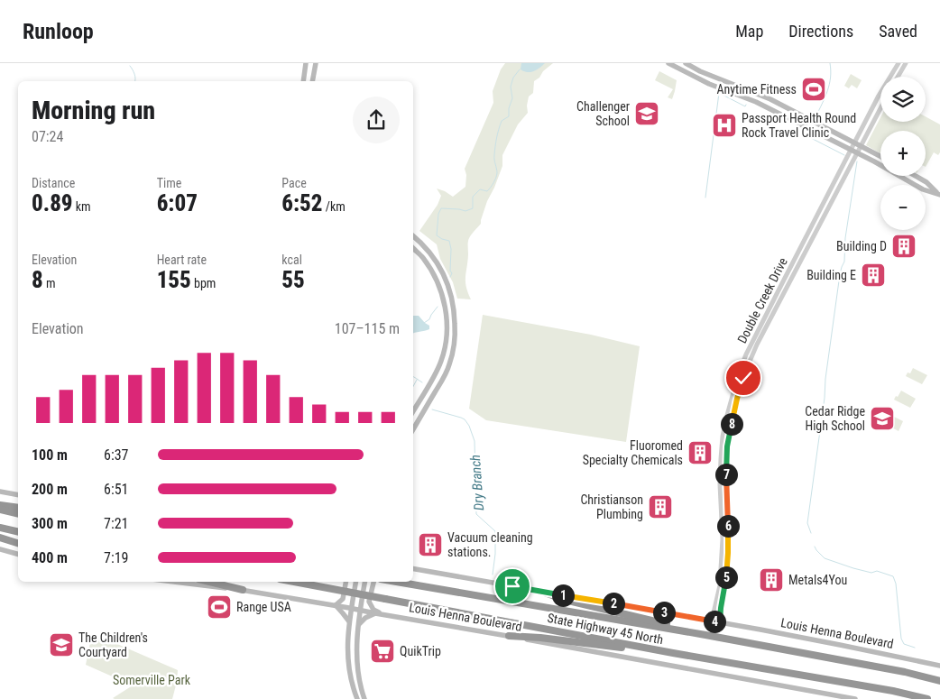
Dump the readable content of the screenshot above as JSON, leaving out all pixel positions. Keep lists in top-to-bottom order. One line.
{"streets":{"highway":["State Highway 45 North"],"main road":["Louis Henna Boulevard"],"street":["Double Creek Drive"]},"crossings":[["Double Creek Drive","Louis Henna Boulevard"]],"water":["Dry Branch"],"parks":["Somerville Park"],"places":{"sports":["Anytime Fitness","Range USA"],"school or university":["Challenger School","Cedar Ridge High School","The Children's Courtyard"],"hospital":["Passport Health Round Rock Travel Clinic"],"building":["Building D","Building E","Fluoromed Specialty Chemicals","Christianson Plumbing","Vacuum cleaning stations.","Metals4You"],"supermarket":["QuikTrip"]},"page":{"header":"Runloop","nav":["Map","Directions","Saved"],"map_buttons":["+","−"],"heading":["Morning run","07:24"],"stats":[["Distance","0.89 km"],["Time","6:07"],["Pace","6:52 /km"],["Elevation","8 m"],["Heart rate","155 bpm"],["kcal","55"]],"chart":["Elevation","107–115 m"],"pins":["8","7","6","5","1","2","3","4"],"list":[{"name":"100 m","note":"6:37"},{"name":"200 m","note":"6:51"},{"name":"300 m","note":"7:21"},{"name":"400 m","note":"7:19"}]}}
